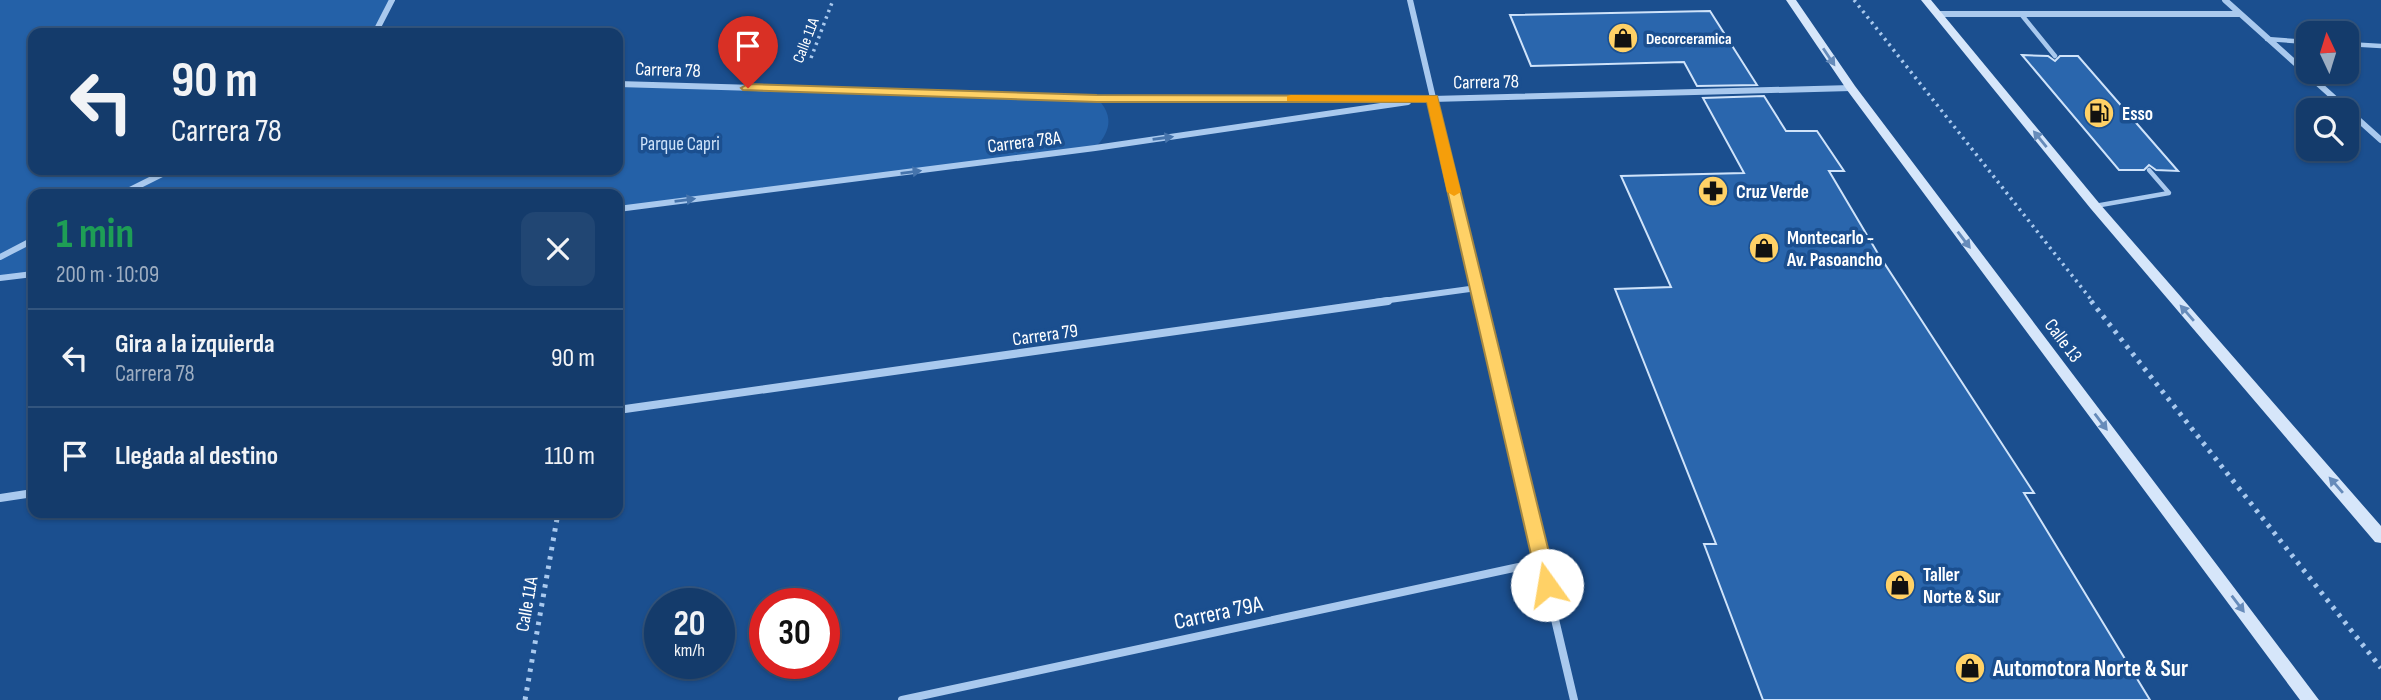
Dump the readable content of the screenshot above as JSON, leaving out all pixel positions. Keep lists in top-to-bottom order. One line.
{"streets":{"main road":["Calle 13"],"street":["Carrera 78","Carrera 78A","Carrera 79","Carrera 79A"],"path":["Calle 11A"]},"crossings":[["Calle 11A","Carrera 78"],["Carrera 78","Carrera 78A"],["Carrera 78","Calle 13"]],"one_way":["Carrera 78A"],"parks":["Parque Capri"],"places":{"shop":["Decorceramica","Montecarlo - Av. Pasoancho","Taller Norte & Sur","Automotora Norte & Sur"],"fuel station":["Esso"],"pharmacy":["Cruz Verde"]},"north":"top","page":{"turn":["90 m","Carrera 78"],"heading":["1 min","200 m · 10:09"],"list":[{"name":"Gira a la izquierda","note":"Carrera 78","value":"90 m"},{"name":"Llegada al destino","value":"110 m"}],"speed":"20 km/h","limit":"30"}}
